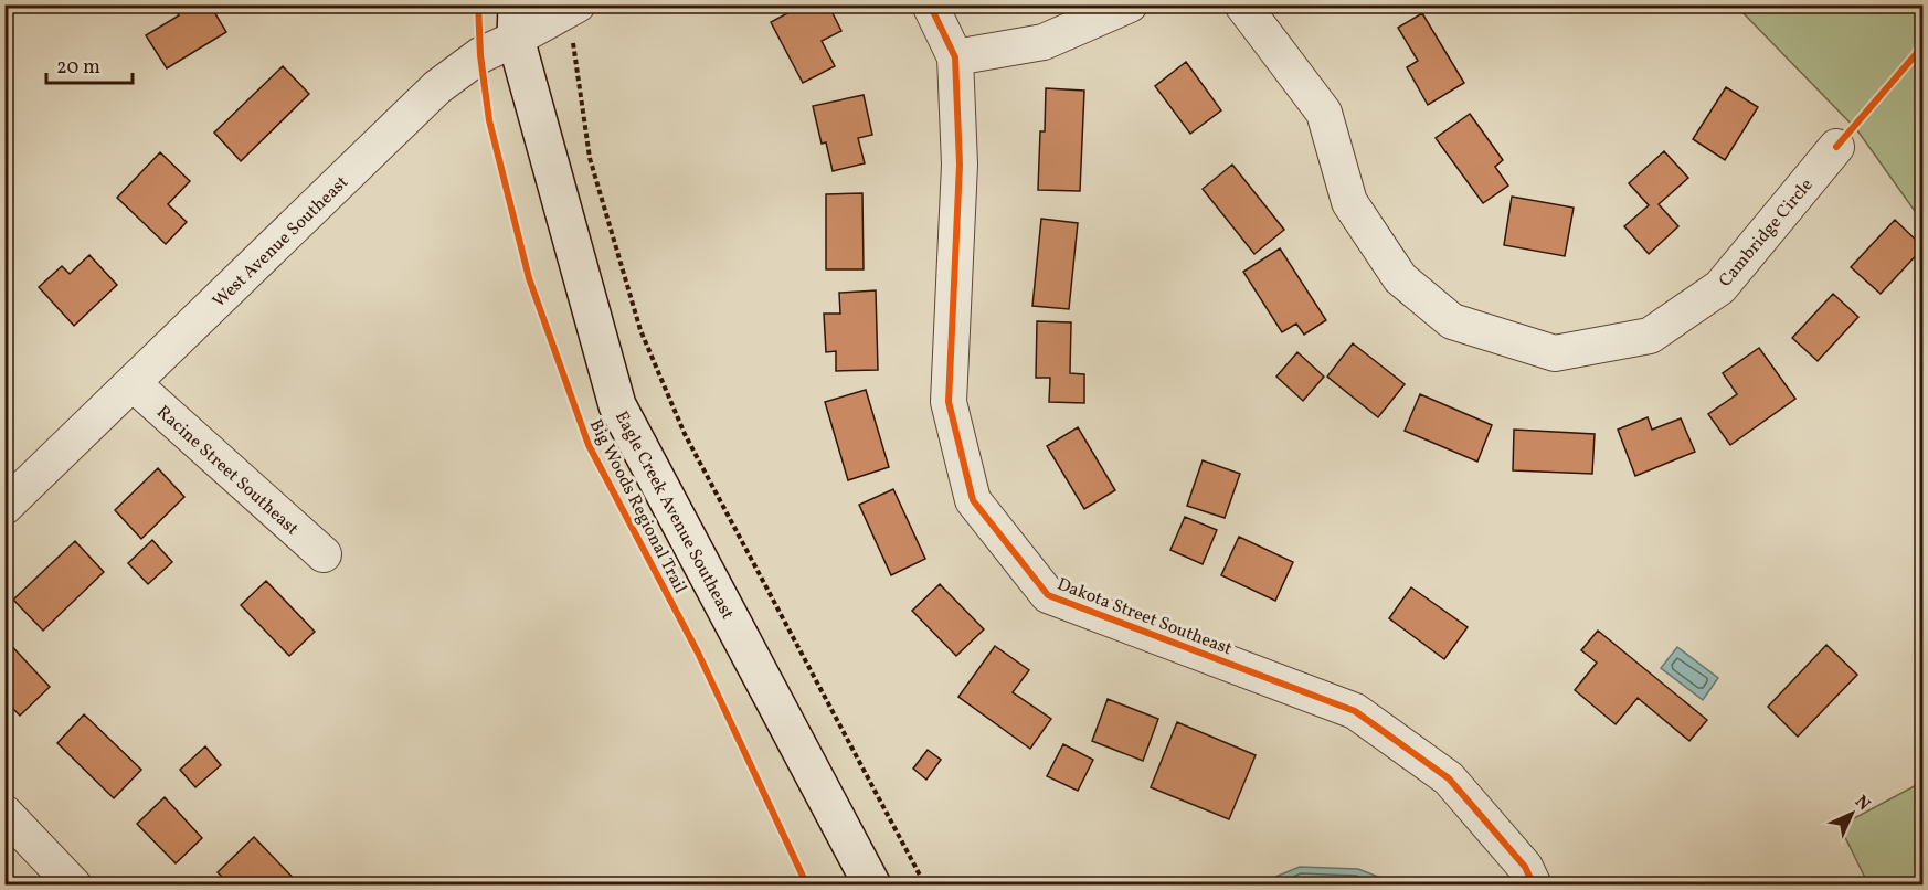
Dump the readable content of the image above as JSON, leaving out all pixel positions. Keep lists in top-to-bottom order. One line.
{"streets":{"main road":["Eagle Creek Avenue Southeast"],"street":["Cambridge Circle","West Avenue Southeast","Racine Street Southeast","Dakota Street Southeast"],"cycle path":["Big Woods Regional Trail"]},"crossings":[["West Avenue Southeast","Racine Street Southeast"],["West Avenue Southeast","Eagle Creek Avenue Southeast"]],"scale_bar":"20 m","north":"top right"}
